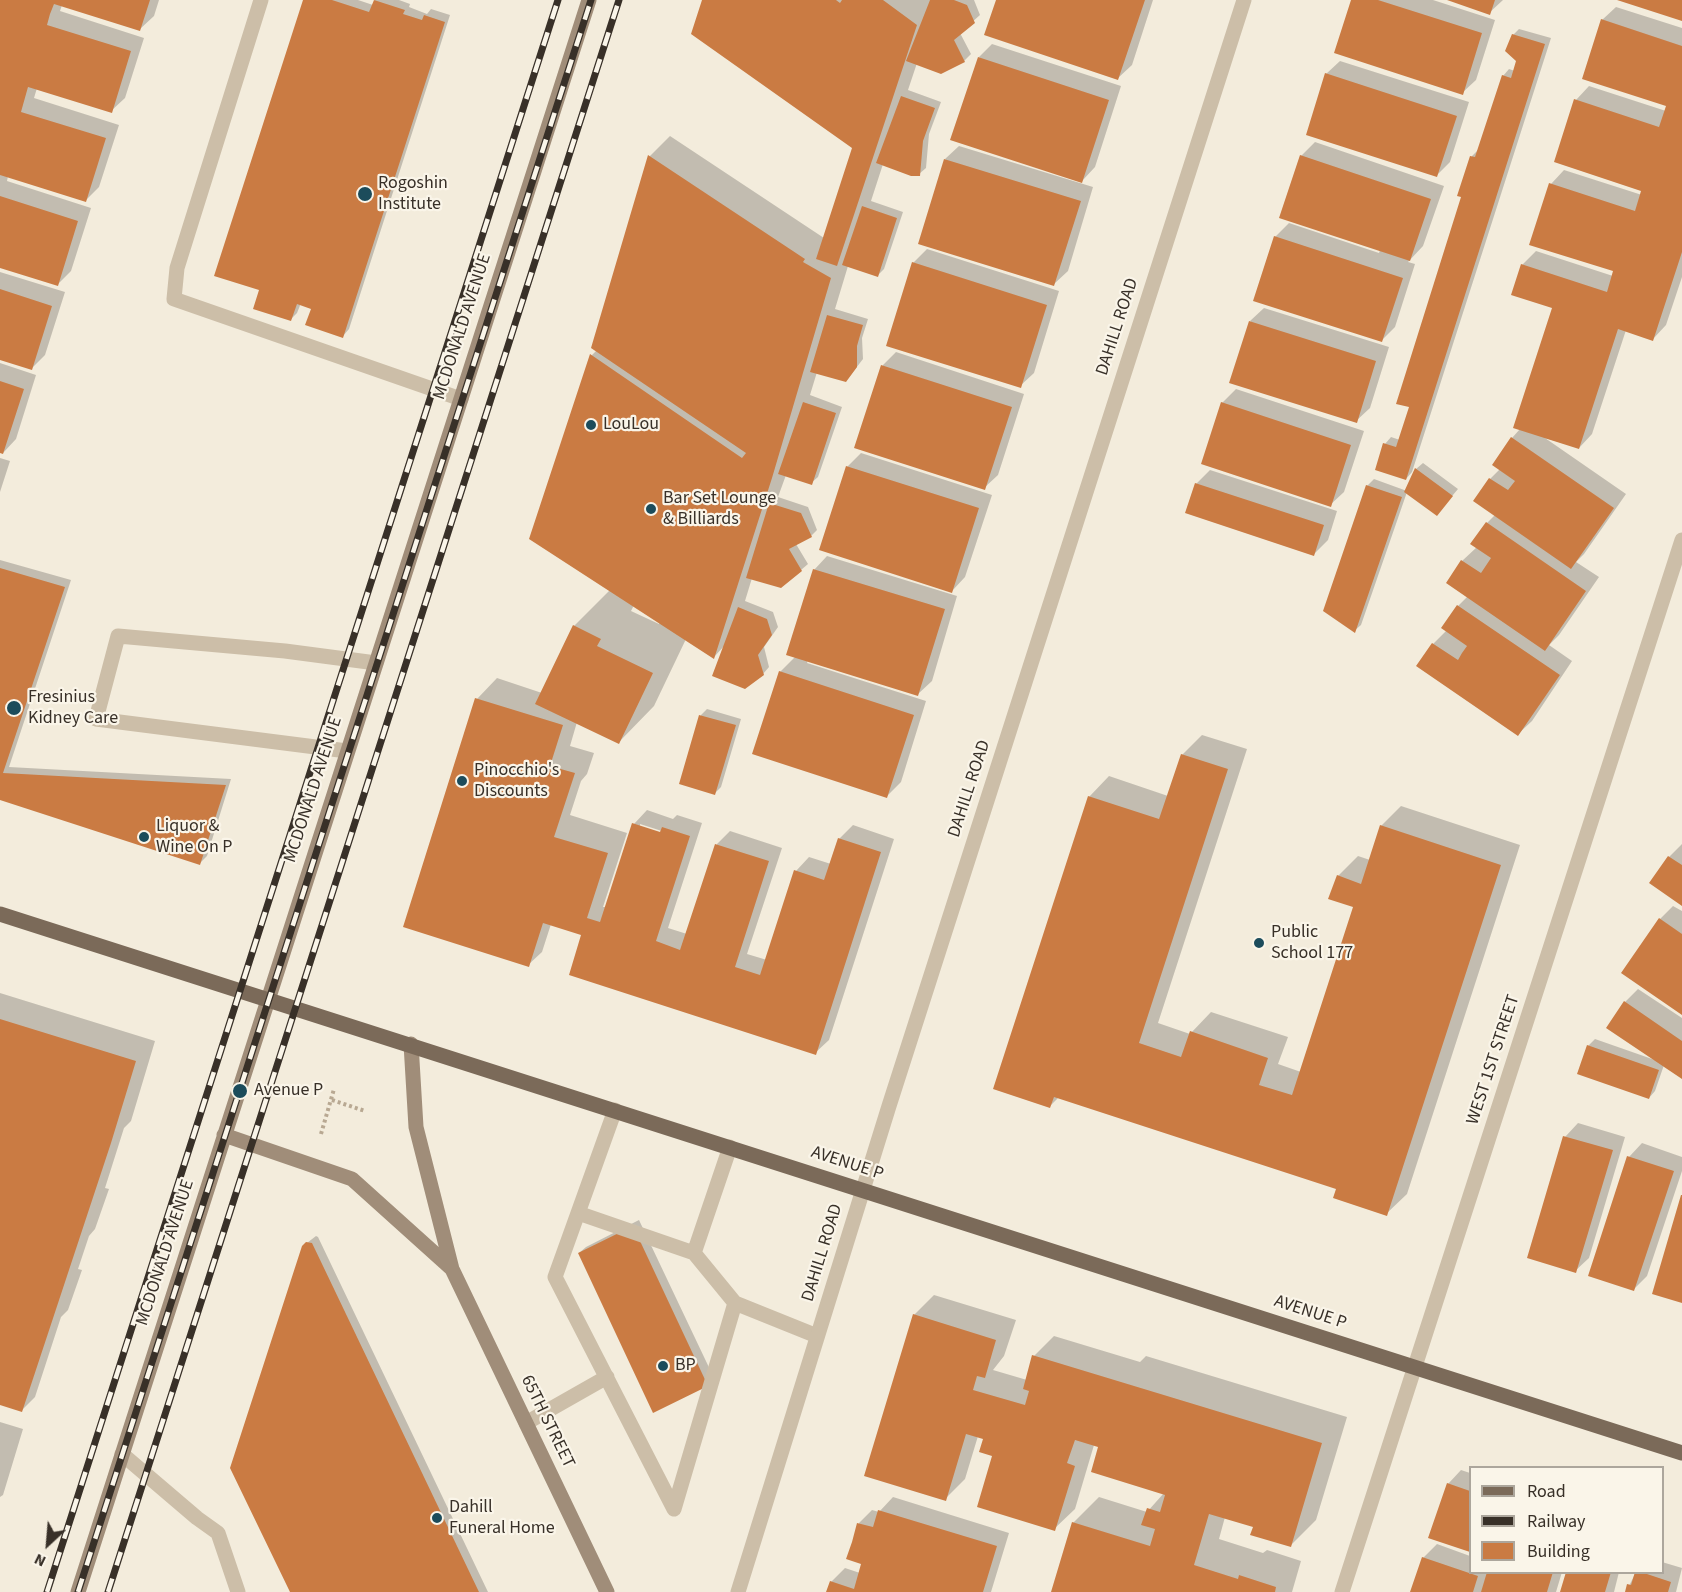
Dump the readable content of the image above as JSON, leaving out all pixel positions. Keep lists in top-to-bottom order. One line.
{"streets":{"main road":["MCDONALD AVENUE","AVENUE P","65TH STREET"],"street":["DAHILL ROAD","WEST 1ST STREET"]},"crossings":[["MCDONALD AVENUE","AVENUE P"],["MCDONALD AVENUE","65TH STREET"],["DAHILL ROAD","AVENUE P"],["WEST 1ST STREET","AVENUE P"],["AVENUE P","65TH STREET"]],"places":["Rogoshin Institute","LouLou","Bar Set Lounge & Billiards","Fresinius Kidney Care","Pinocchio's Discounts","Liquor & Wine On P","Public School 177","Avenue P","BP","Dahill Funeral Home"],"legend":["Road","Railway","Building"],"north":"bottom left"}
